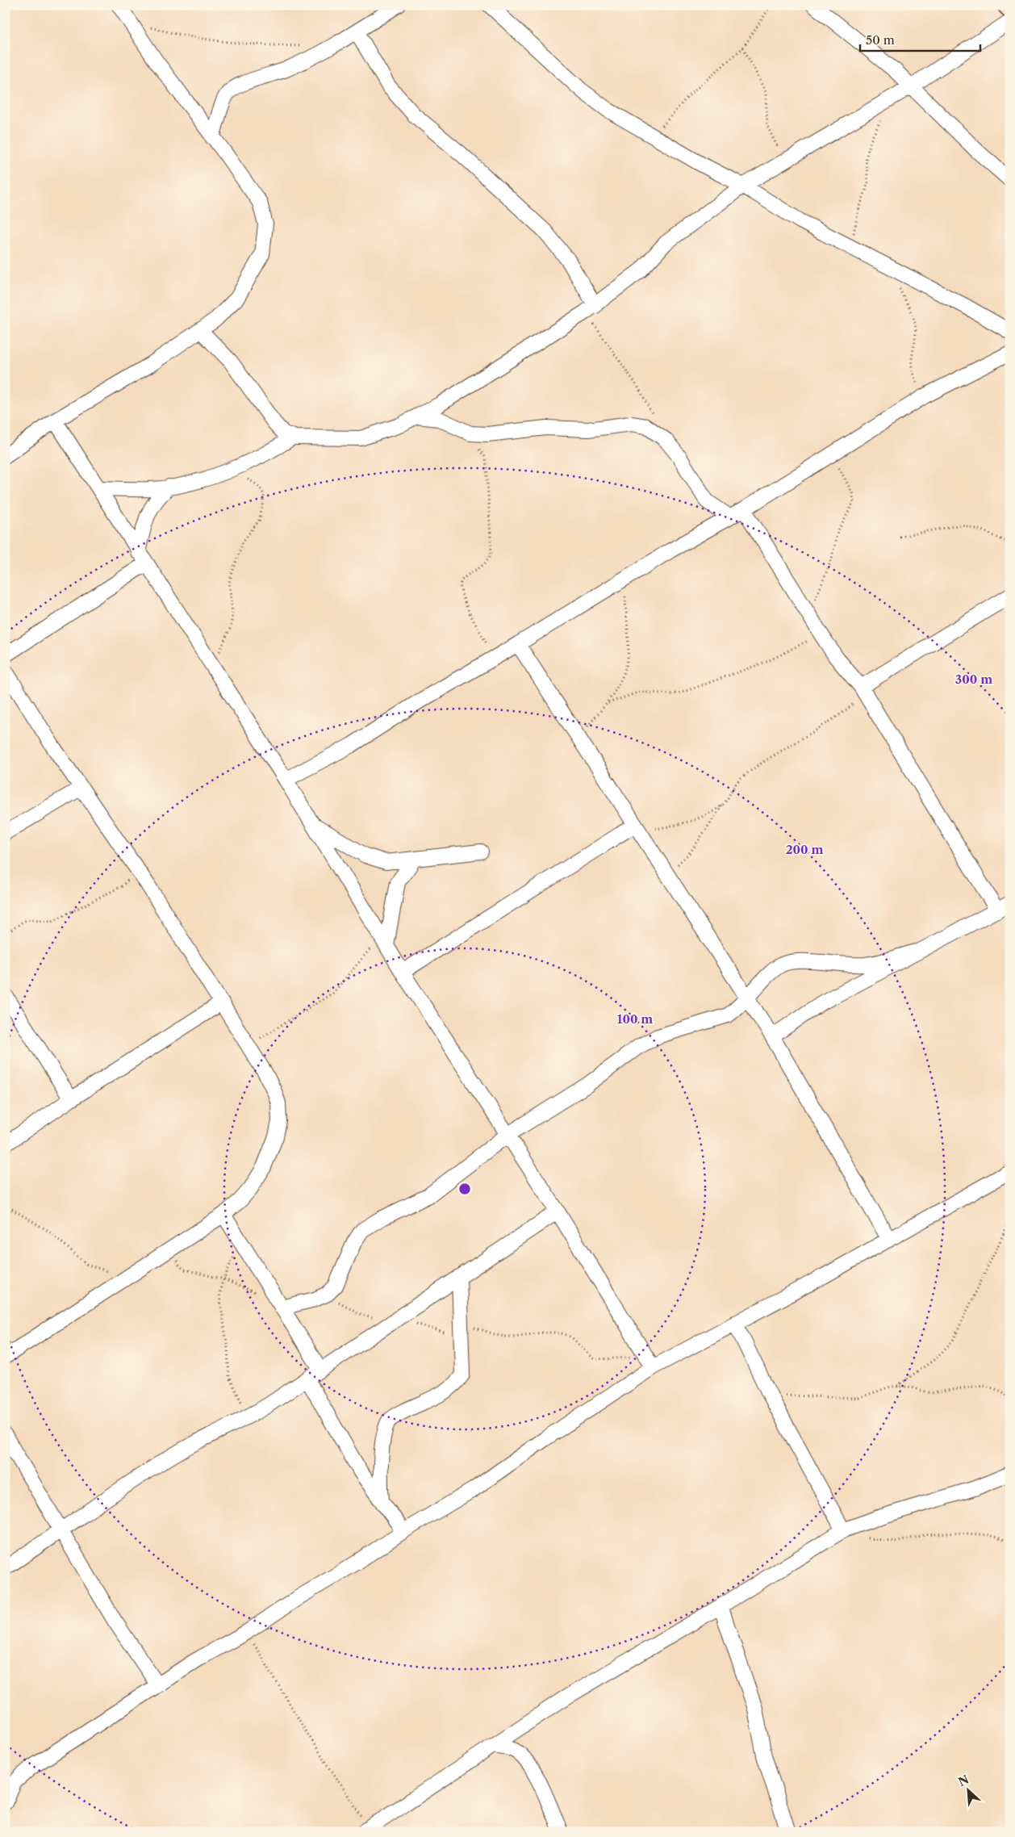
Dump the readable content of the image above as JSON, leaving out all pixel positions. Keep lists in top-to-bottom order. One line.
{"scale_bar":"50 m","north":"top left","rings":["300 m","200 m","100 m"]}
